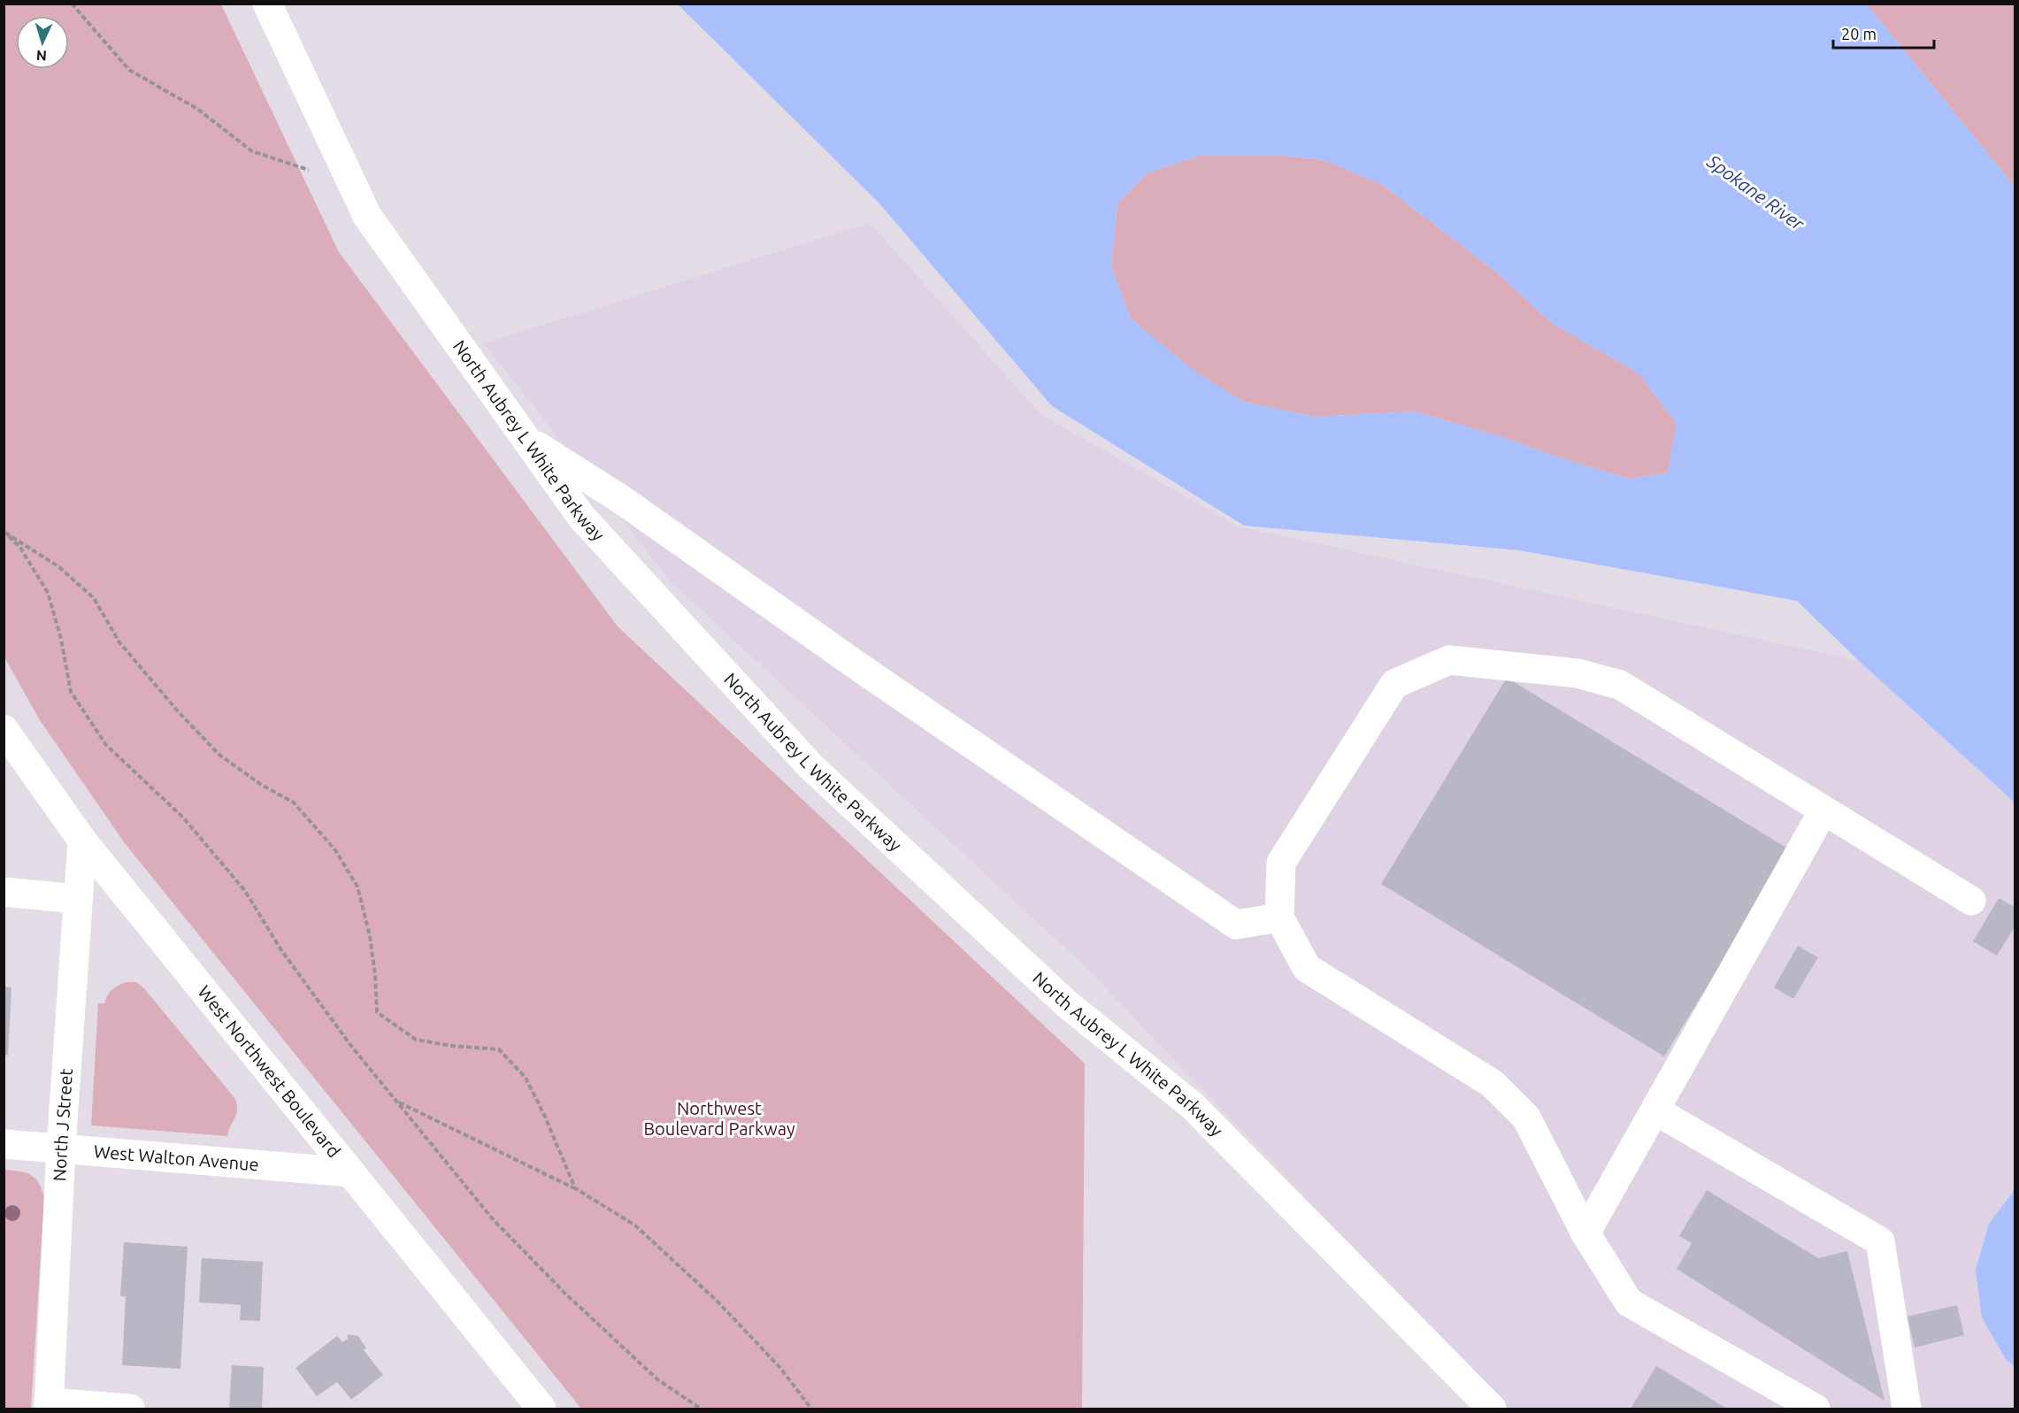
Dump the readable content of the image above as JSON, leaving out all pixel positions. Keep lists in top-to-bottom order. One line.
{"streets":{"street":["North Aubrey L White Parkway","West Northwest Boulevard","North J Street","West Walton Avenue"]},"crossings":[["West Northwest Boulevard","North J Street"],["West Northwest Boulevard","West Walton Avenue"],["North J Street","West Walton Avenue"]],"water":["Spokane River"],"parks":["Northwest Boulevard Parkway"],"scale_bar":"20 m","north":"bottom"}
